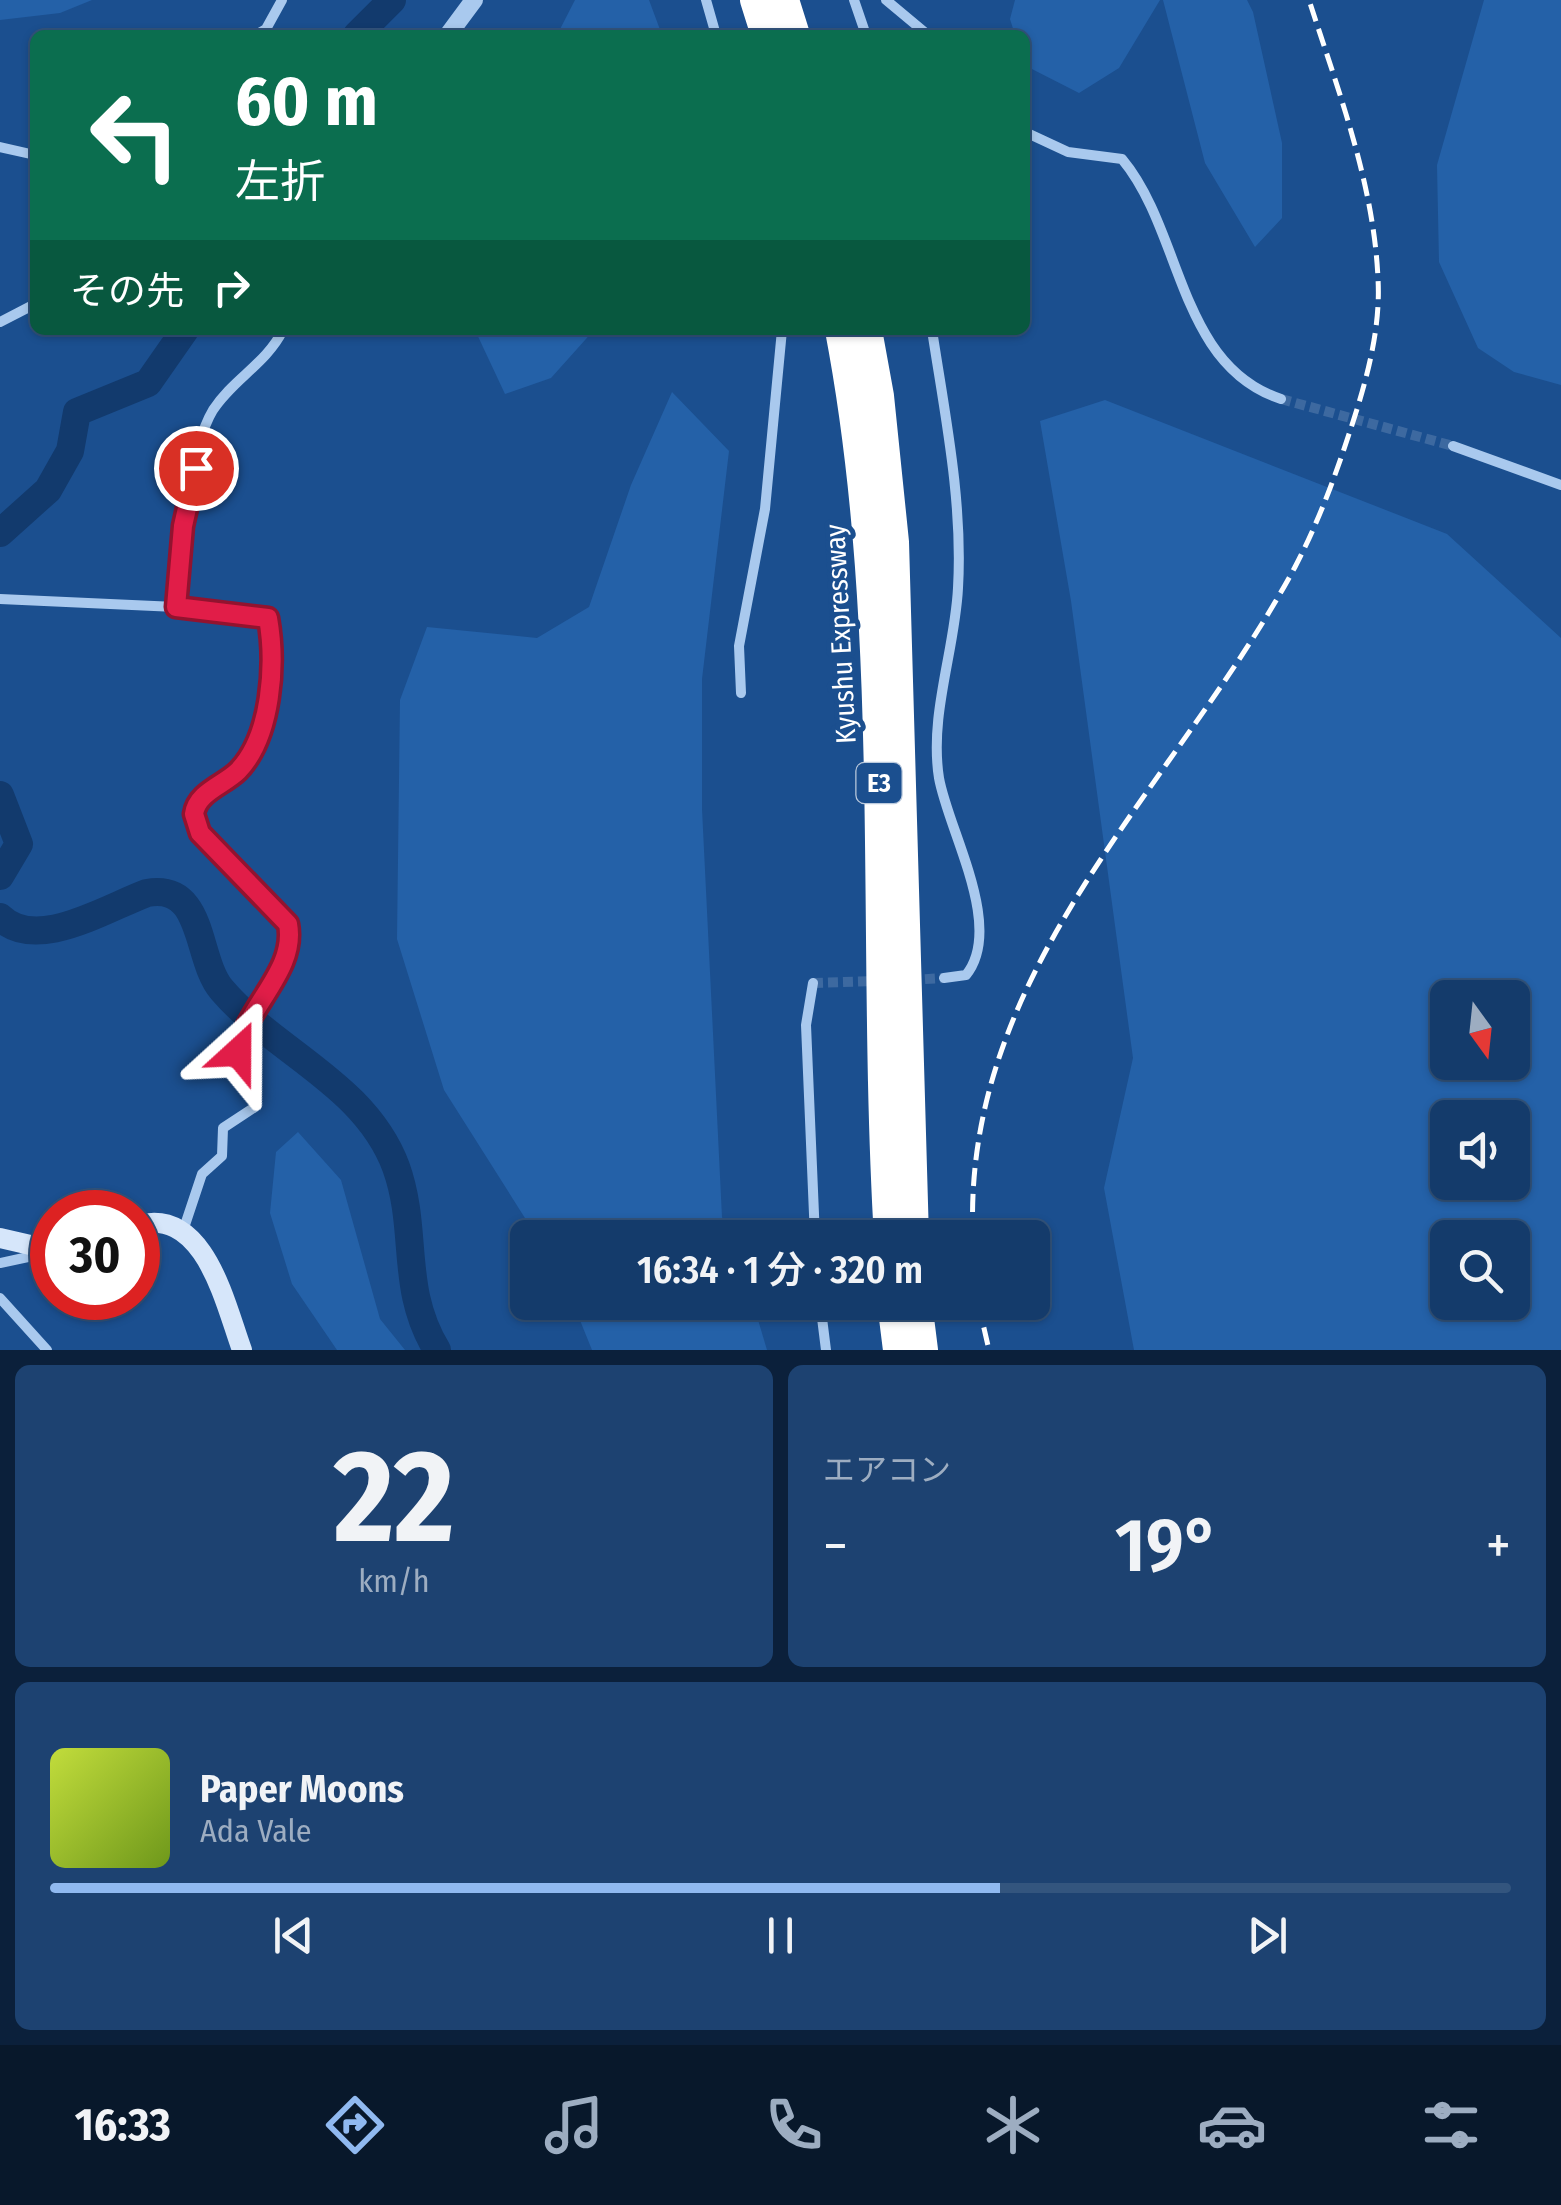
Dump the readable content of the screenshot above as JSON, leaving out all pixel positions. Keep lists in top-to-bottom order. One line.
{"streets":{"highway":["Kyushu Expressway","E3"]},"north":"bottom","page":{"turn":["60 m","左折"],"then":"その先","limit":"30","trip":"16:34 · 1 分 · 320 m","tile":[["22","km/h"],"エアコン"],"heat":["−","19°","+"],"song":["Paper Moons","Ada Vale"],"tabs":"16:33"}}
